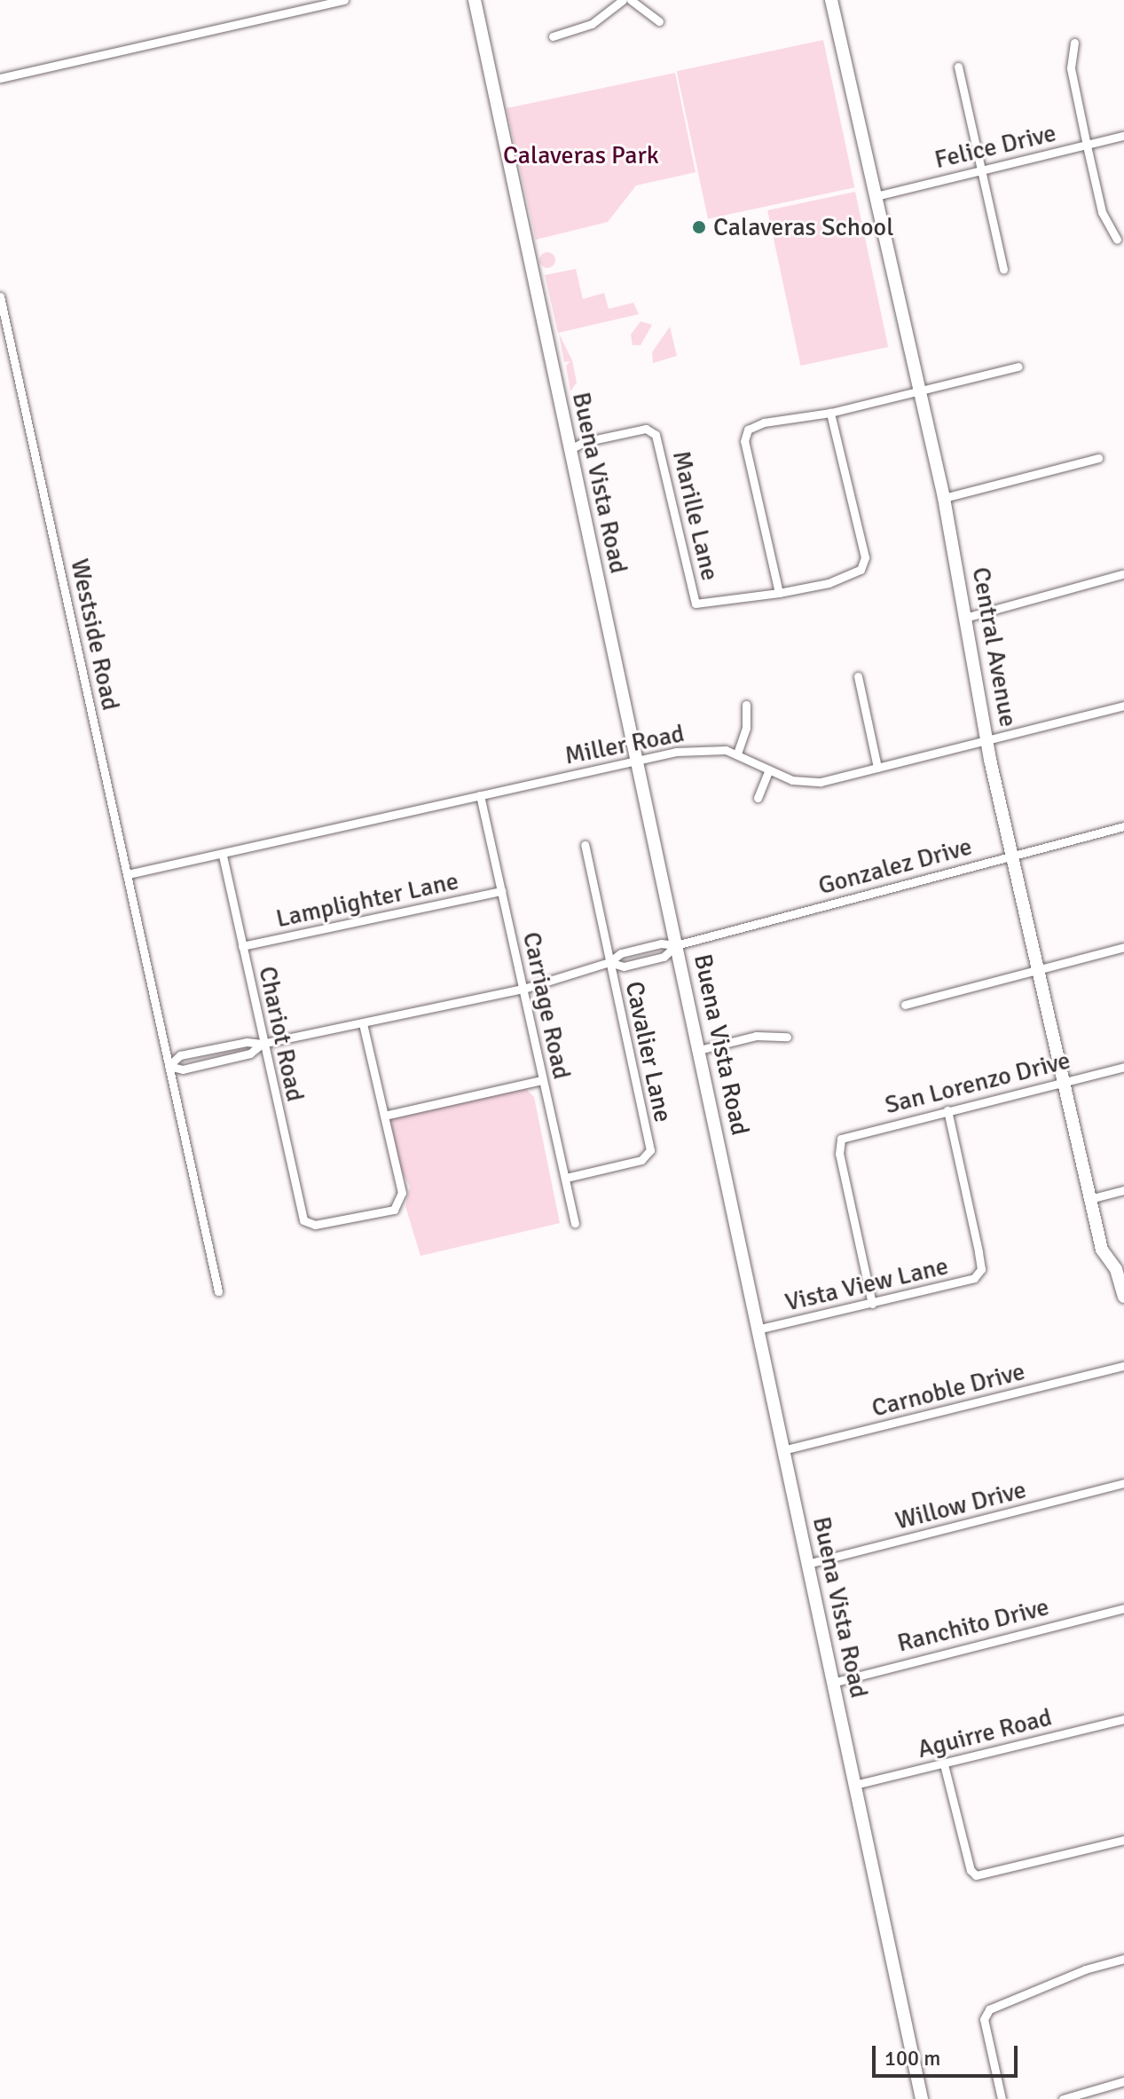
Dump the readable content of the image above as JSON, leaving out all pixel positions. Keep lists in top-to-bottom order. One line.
{"streets":{"street":["Felice Drive","Buena Vista Road","Marille Lane","Westside Road","Central Avenue","Miller Road","Gonzalez Drive","Lamplighter Lane","Carriage Road","Chariot Road","Cavalier Lane","San Lorenzo Drive","Vista View Lane","Carnoble Drive","Willow Drive","Ranchito Drive","Aguirre Road"]},"crossings":[["Felice Drive","Central Avenue"],["Buena Vista Road","Marille Lane"],["Buena Vista Road","Miller Road"],["Buena Vista Road","Gonzalez Drive"],["Buena Vista Road","Vista View Lane"],["Buena Vista Road","Carnoble Drive"],["Buena Vista Road","Willow Drive"],["Buena Vista Road","Ranchito Drive"],["Buena Vista Road","Aguirre Road"],["Westside Road","Miller Road"],["Central Avenue","Miller Road"],["Central Avenue","Gonzalez Drive"],["Central Avenue","San Lorenzo Drive"],["Miller Road","Carriage Road"],["Miller Road","Chariot Road"],["Lamplighter Lane","Carriage Road"],["Lamplighter Lane","Chariot Road"],["Carriage Road","Cavalier Lane"],["San Lorenzo Drive","Vista View Lane"]],"parks":["Calaveras Park"],"places":["Calaveras School"],"scale_bar":"100 m"}
